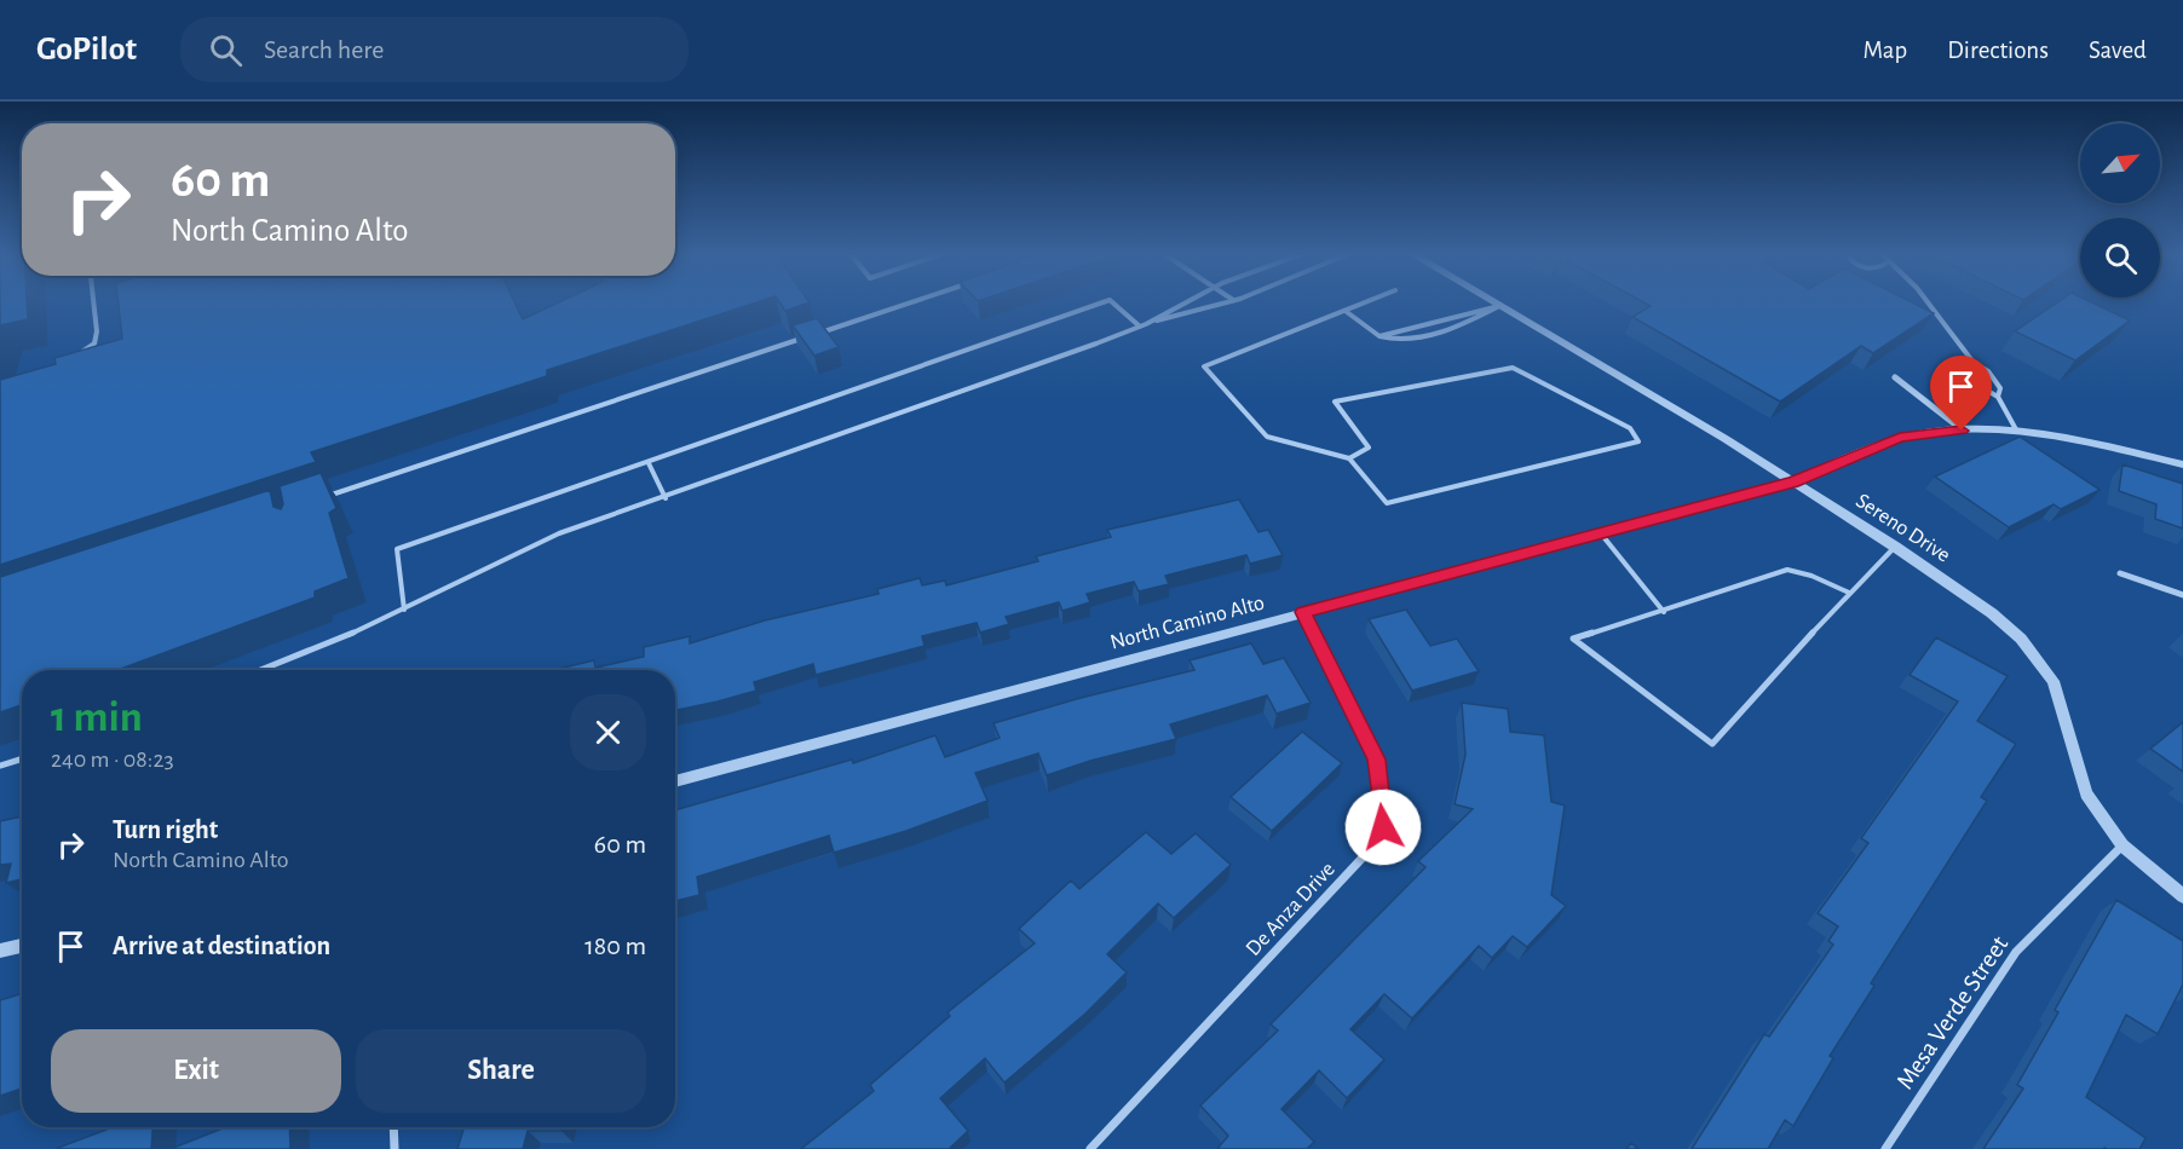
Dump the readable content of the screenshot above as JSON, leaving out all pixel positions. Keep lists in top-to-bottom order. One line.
{"streets":{"street":["Sereno Drive","North Camino Alto","De Anza Drive","Mesa Verde Street"]},"crossings":[["Sereno Drive","North Camino Alto"],["Sereno Drive","Mesa Verde Street"],["North Camino Alto","De Anza Drive"]],"north":"top right","page":{"header":"GoPilot","search":"Search here","nav":["Map","Directions","Saved"],"turn":["60 m","North Camino Alto"],"heading":["1 min","240 m · 08:23"],"list":[{"name":"Turn right","note":"North Camino Alto","value":"60 m"},{"name":"Arrive at destination","value":"180 m"}],"buttons":["Exit","Share"]}}
